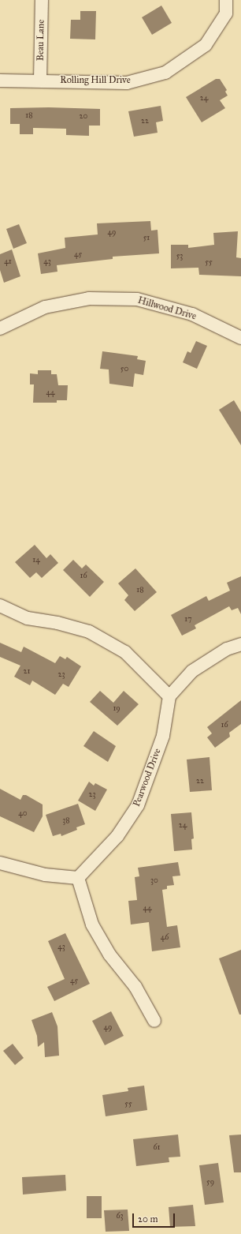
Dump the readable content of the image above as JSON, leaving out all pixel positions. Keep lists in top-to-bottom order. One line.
{"streets":{"street":["Beau Lane","Rolling Hill Drive","Hillwood Drive","Pearwood Drive"]},"crossings":[["Beau Lane","Rolling Hill Drive"]],"house_numbers":["24","18","20","22","49","51","45","53","41","43","55","50","44","14","16","18","17","21","23","19","16","22","23","40","38","24","30","44","46","43","45","49","55","61","59","63"],"scale_bar":"20 m"}
